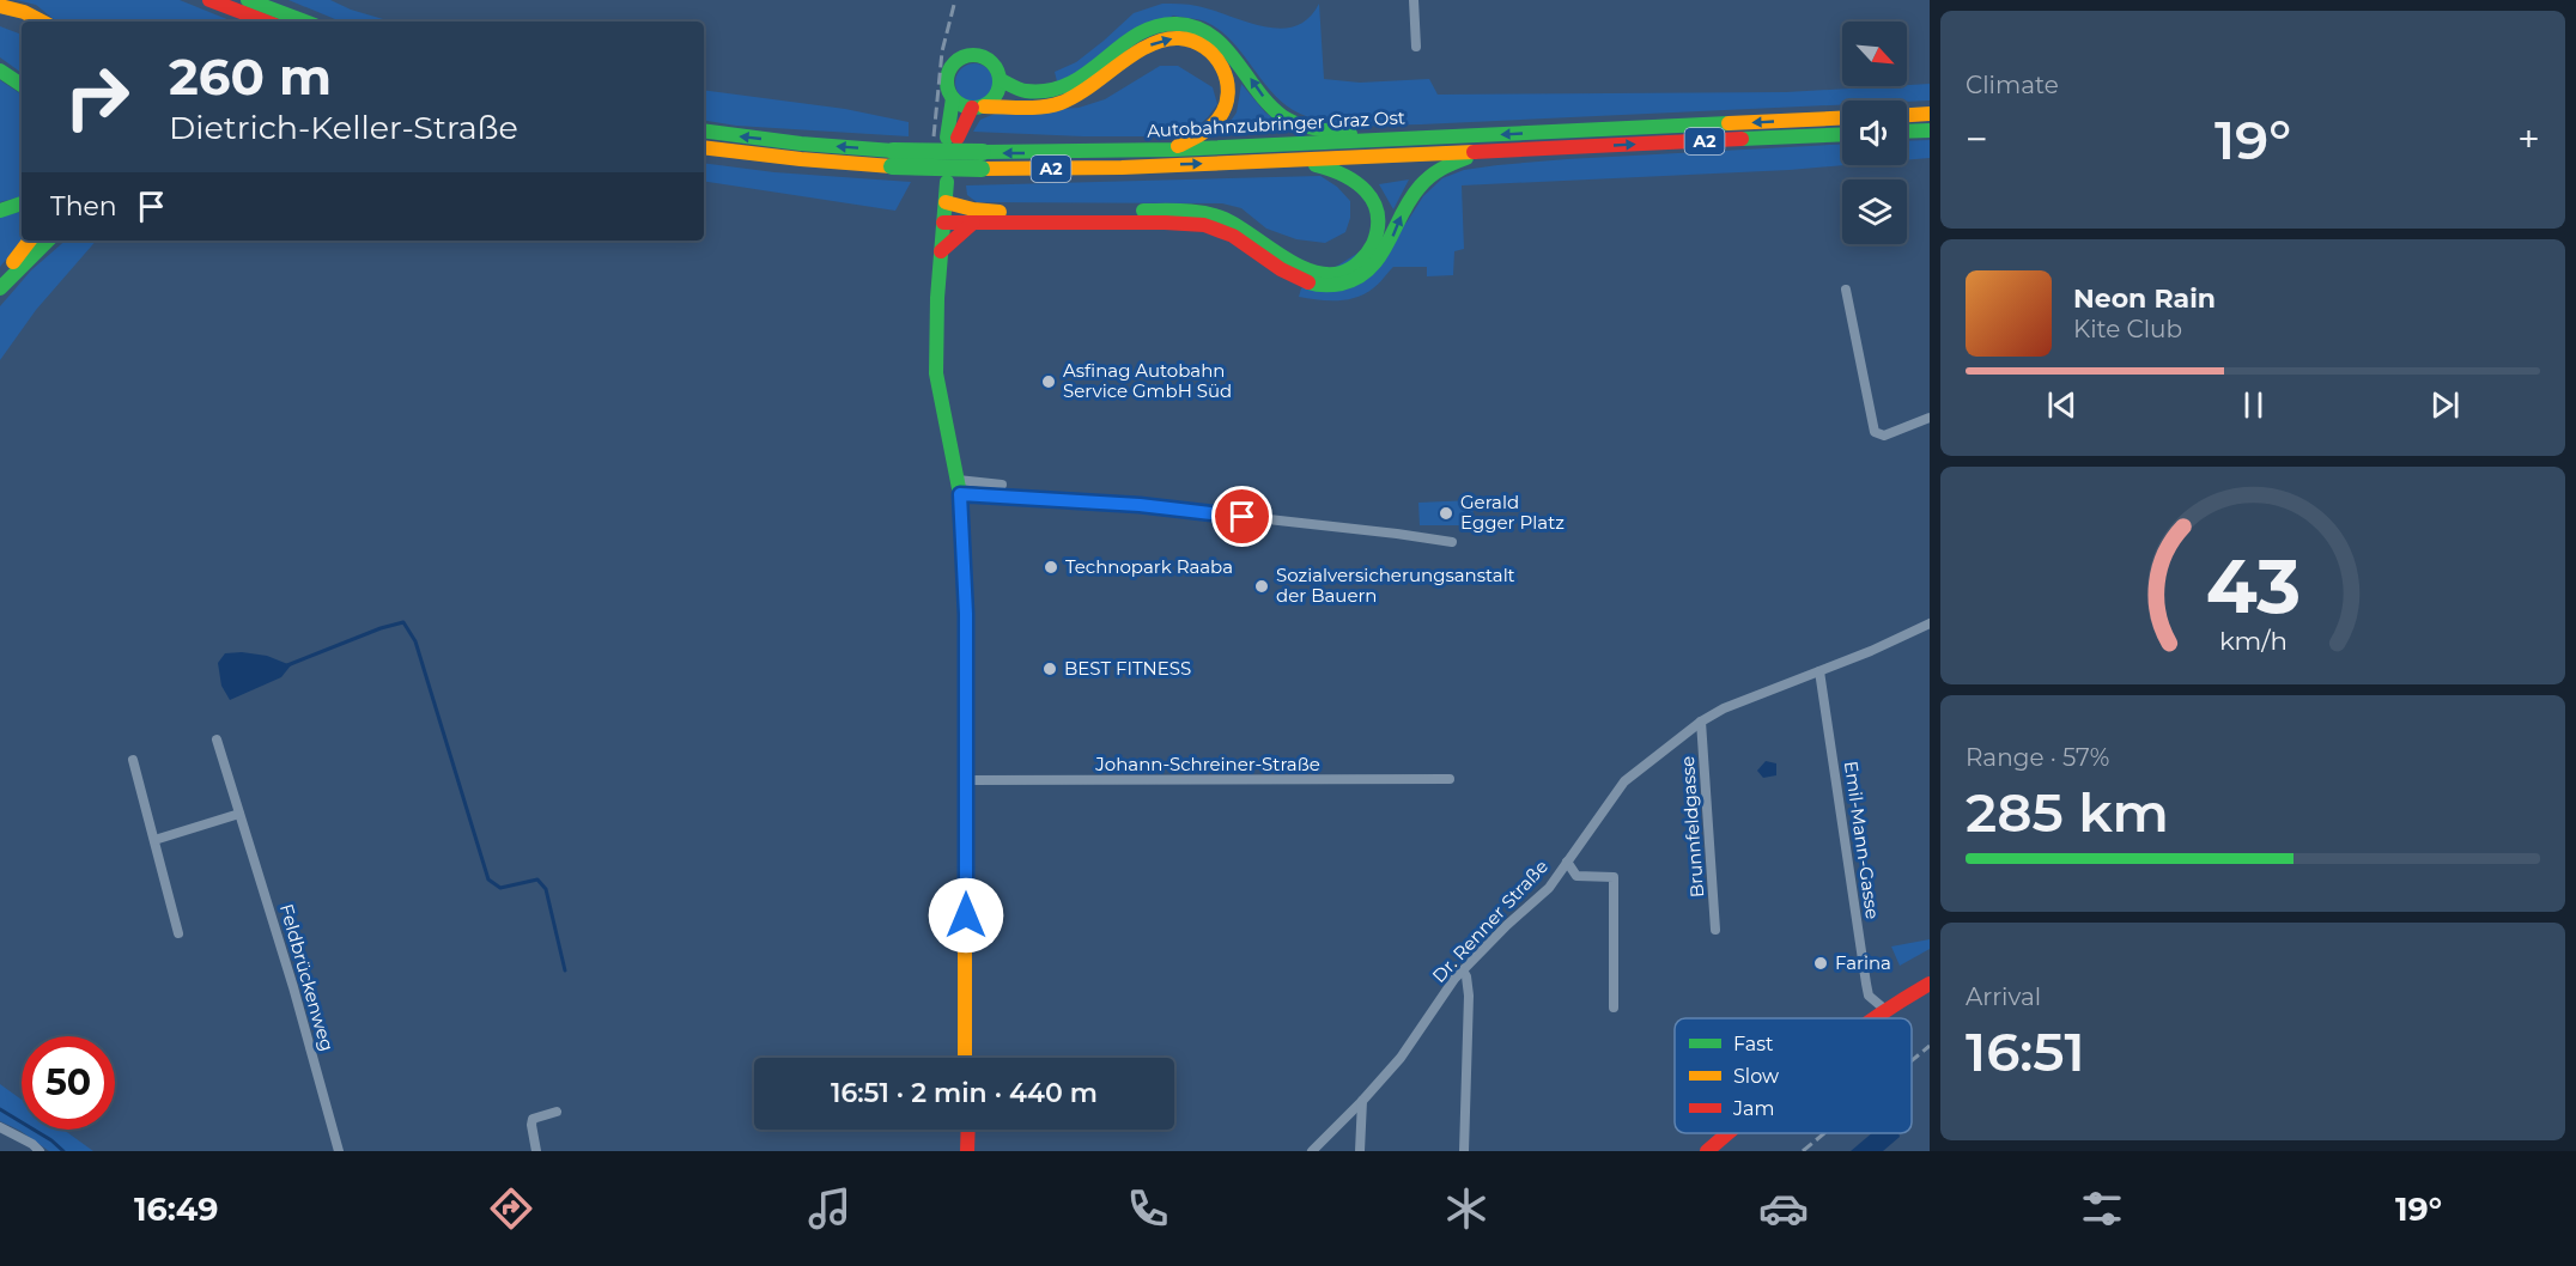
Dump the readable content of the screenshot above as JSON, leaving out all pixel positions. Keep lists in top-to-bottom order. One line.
{"streets":{"main road":["Autobahnzubringer Graz Ost","A2"],"street":["Johann-Schreiner-Straße","Brunnfeldgasse","Emil-Mann-Gasse","Dr. Renner Straße","Feldbrückenweg"]},"crossings":[["Brunnfeldgasse","Dr. Renner Straße"],["Emil-Mann-Gasse","Dr. Renner Straße"]],"places":["Asfinag Autobahn Service GmbH Süd","Gerald Egger Platz","Technopark Raaba","Sozialversicherungsanstalt der Bauern","BEST FITNESS","Farina"],"legend":["Fast","Slow","Jam"],"north":"bottom right","page":{"tile":["Climate",["Range · 57%","285 km"],["Arrival","16:51"]],"turn":["260 m","Dietrich-Keller-Straße"],"heat":["−","19°","+"],"then":"Then","song":["Neon Rain","Kite Club"],"limit":"50","trip":"16:51 · 2 min · 440 m","tabs":["16:49","19°"],"gauge":["43","km/h"]}}
